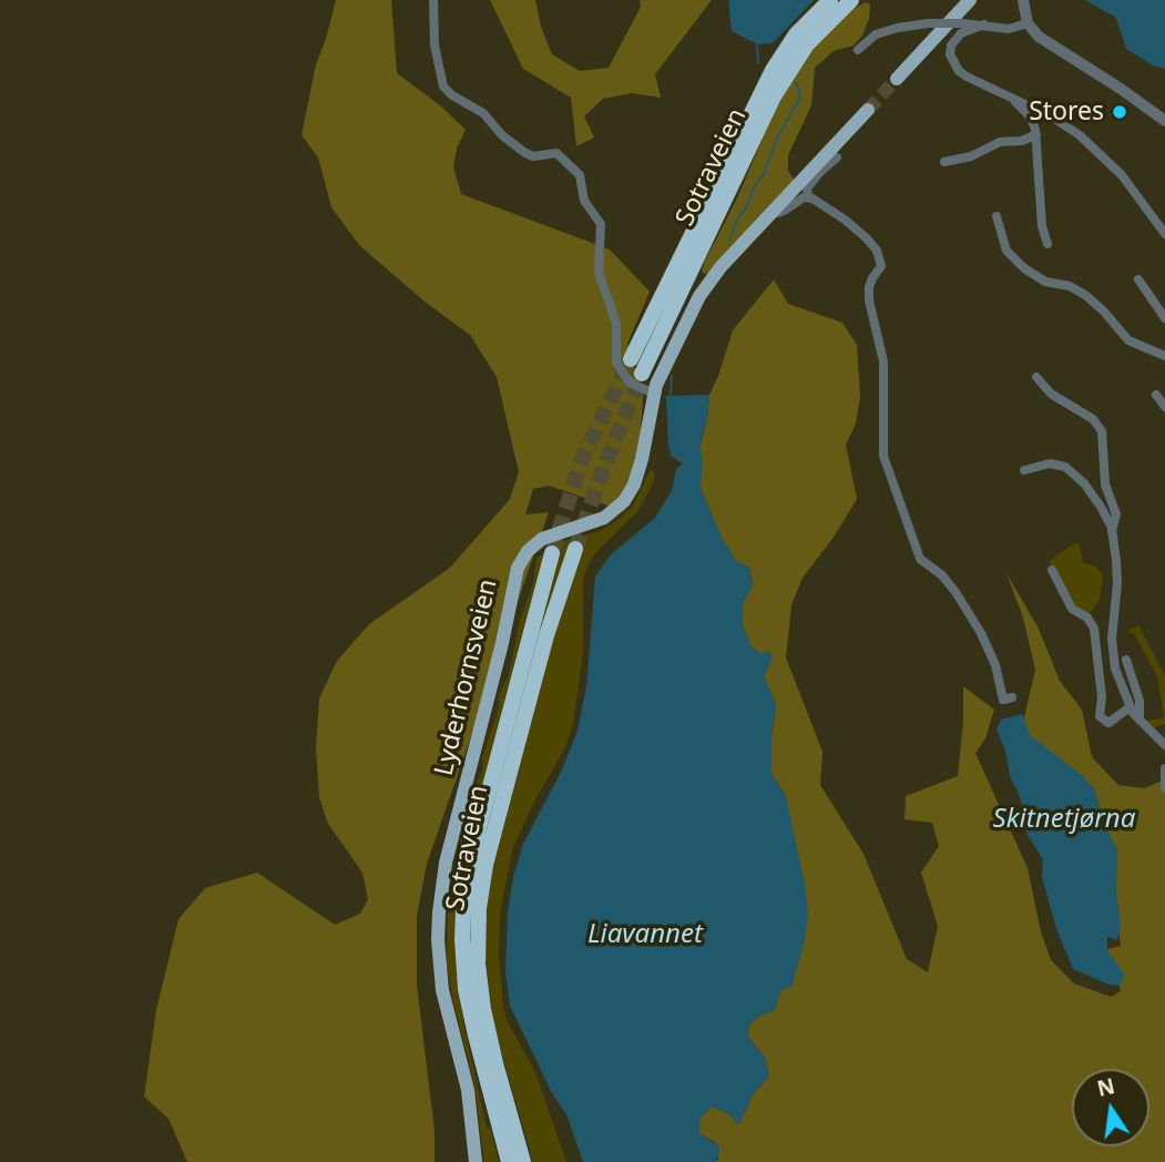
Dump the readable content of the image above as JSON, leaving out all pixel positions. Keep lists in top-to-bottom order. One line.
{"streets":{"highway":["Sotraveien"],"main road":["Lyderhornsveien"]},"water":["Skitnetjørna","Liavannet"],"places":["Stores"],"north":"top"}
